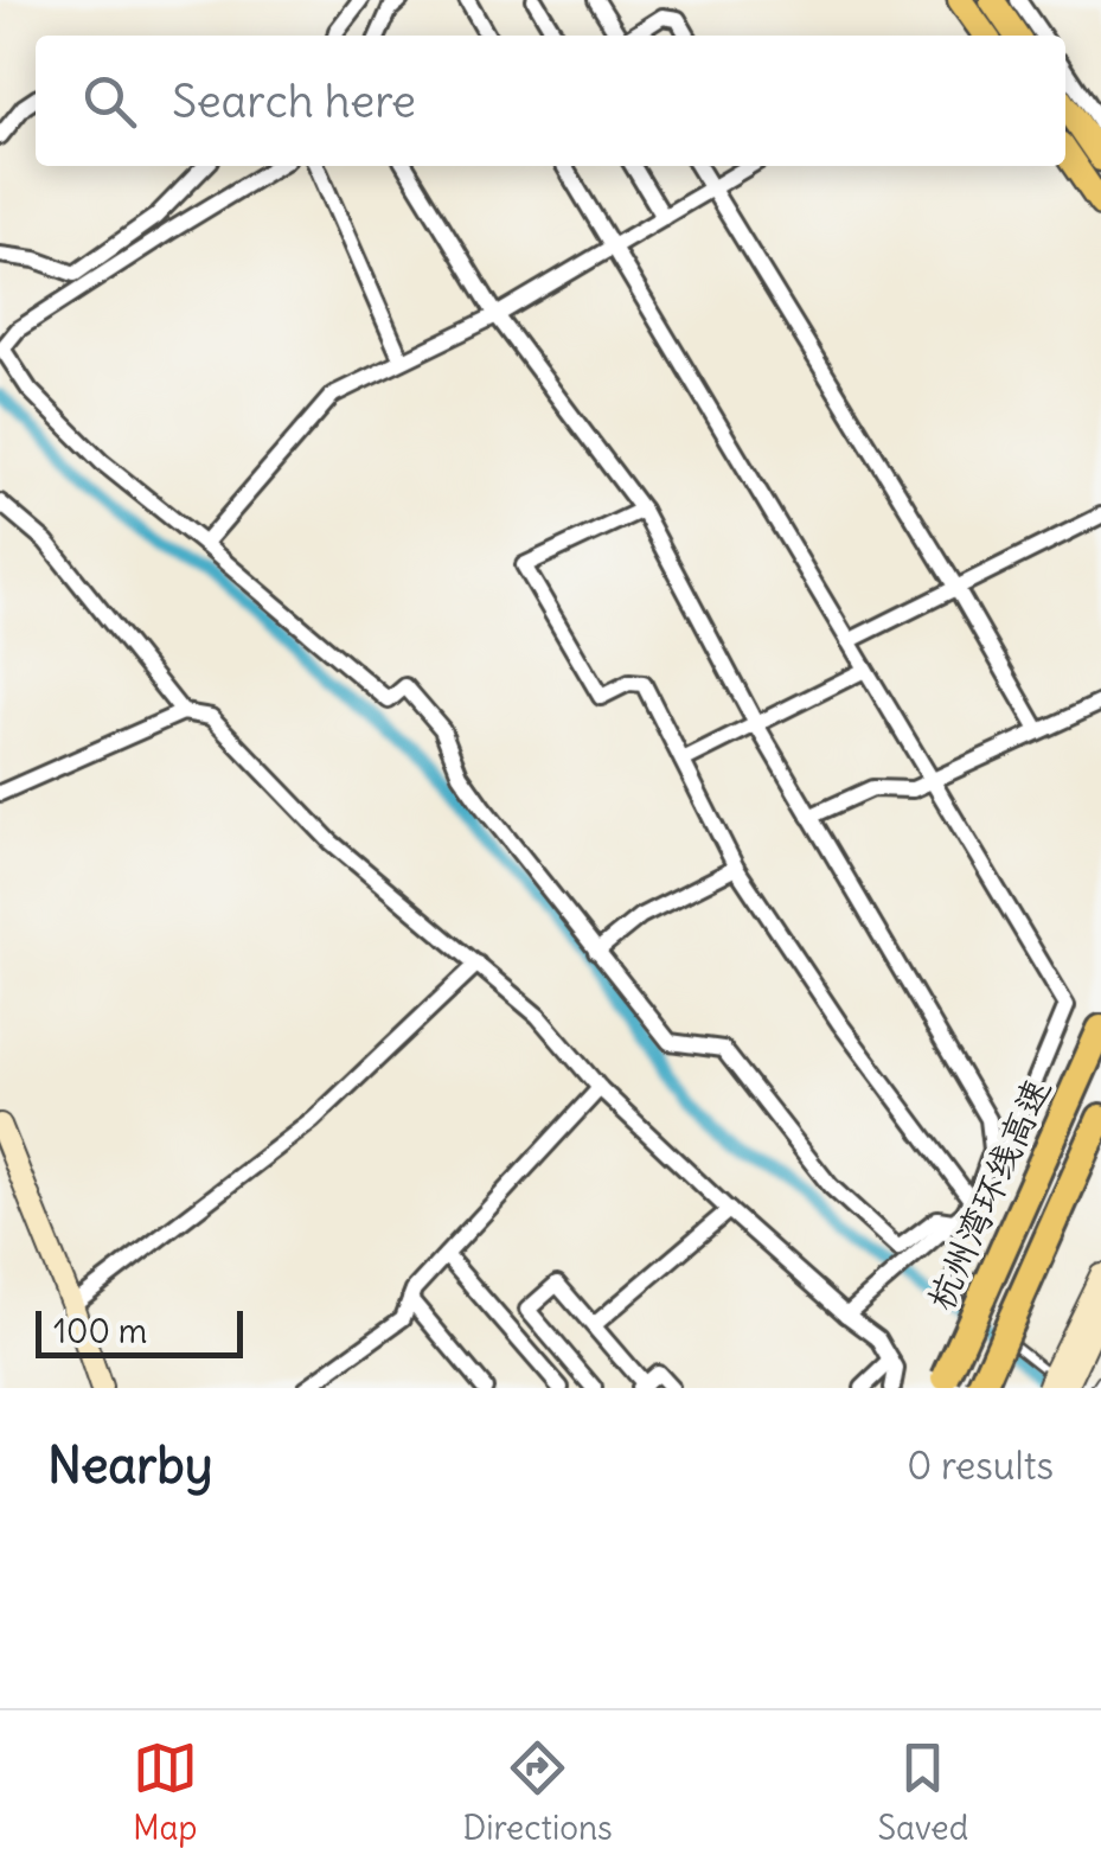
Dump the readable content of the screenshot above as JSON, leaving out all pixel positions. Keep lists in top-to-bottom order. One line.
{"streets":{"highway":["杭州湾环线高速"]},"scale_bar":"100 m","page":{"search":"Search here","scale":"100 m","heading":["Nearby","0 results"],"nav":["Map","Directions","Saved"]}}
